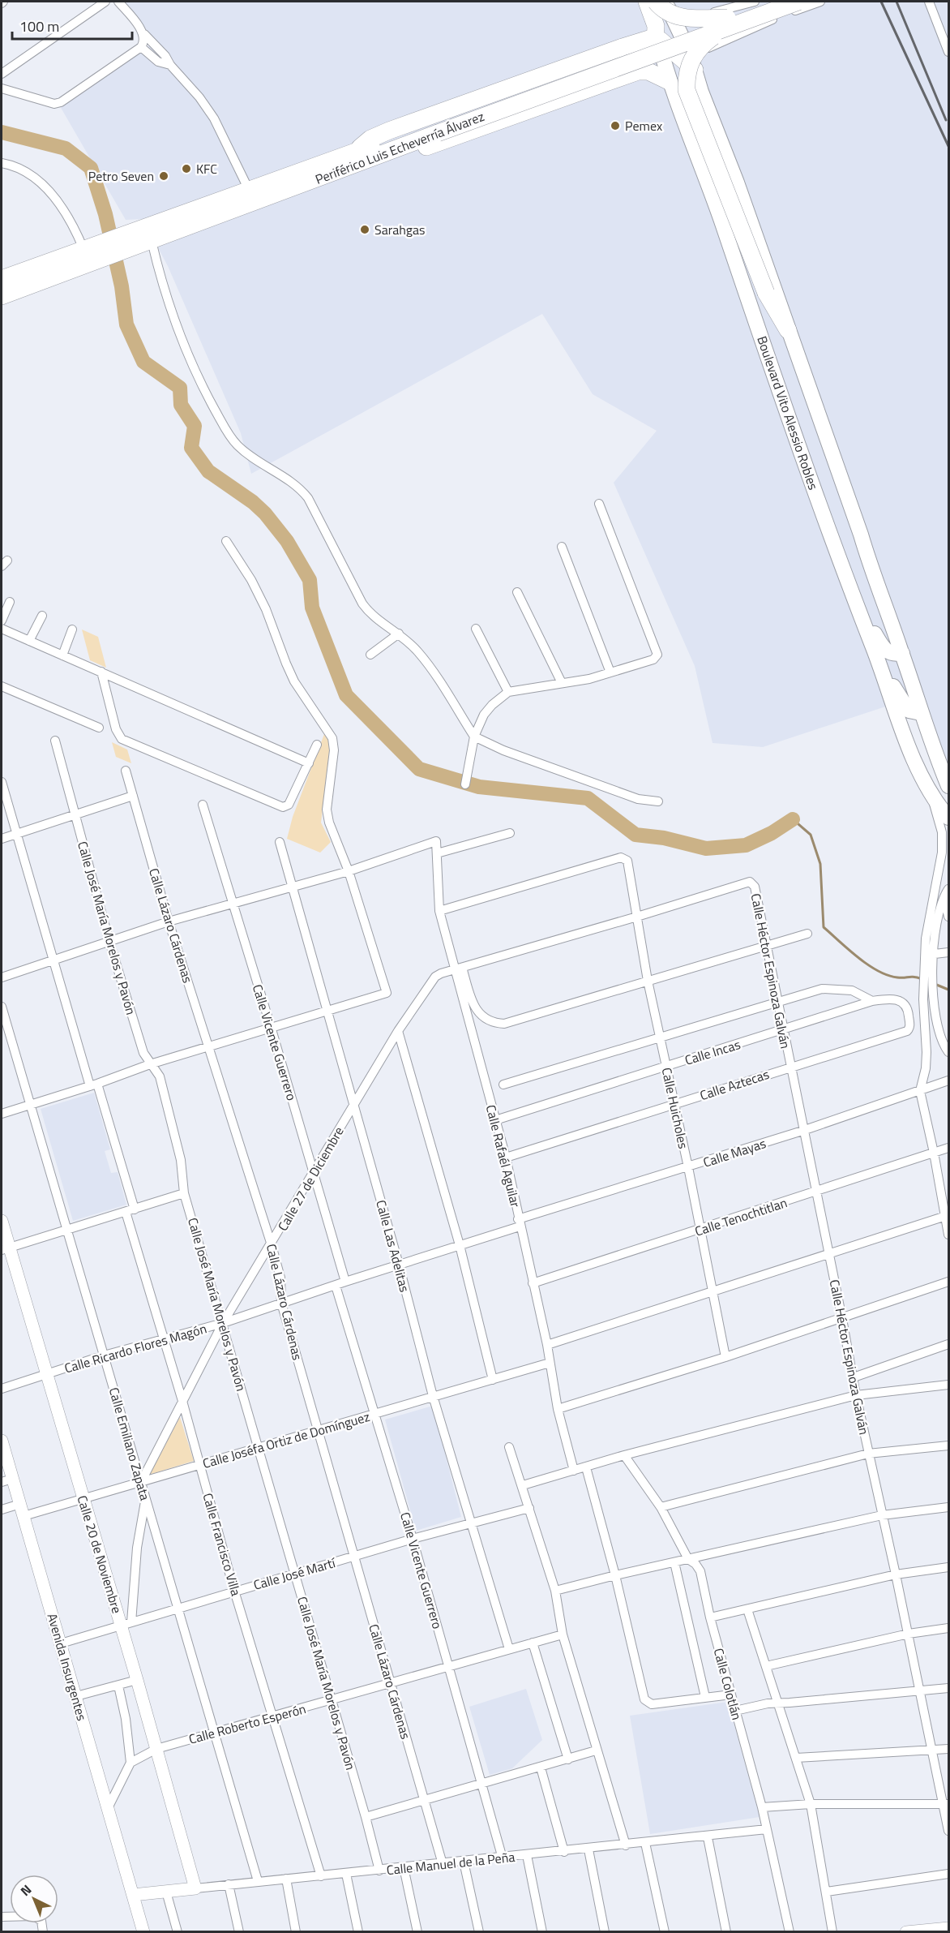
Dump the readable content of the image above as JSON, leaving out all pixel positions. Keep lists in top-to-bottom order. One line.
{"streets":{"highway":["Periférico Luis Echeverría Álvarez"],"main road":["Boulevard Vito Alessio Robles"],"street":["Calle Lázaro Cárdenas","Calle José María Morelos y Pavón","Calle Héctor Espinoza Galván","Calle Vicente Guerrero","Calle Incas","Calle Aztecas","Calle Huicholes","Calle Mayas","Calle Rafaél Aguilar","Calle 27 de Diciembre","Calle Tenochtitlan","Calle Las Adelitas","Calle Ricardo Flores Magón","Calle Joséfa Ortiz de Domínguez","Calle Emiliano Zapata","Calle Francisco Villa","Calle 20 de Noviembre","Calle José Martí","Avenida Insurgentes","Calle Colotlán","Calle Roberto Esperón","Calle Manuel de la Peña"]},"crossings":[["Calle Lázaro Cárdenas","Calle 27 de Diciembre"],["Calle Lázaro Cárdenas","Calle Ricardo Flores Magón"],["Calle Lázaro Cárdenas","Calle Joséfa Ortiz de Domínguez"],["Calle Lázaro Cárdenas","Calle José Martí"],["Calle Lázaro Cárdenas","Calle Roberto Esperón"],["Calle Lázaro Cárdenas","Calle Manuel de la Peña"],["Calle José María Morelos y Pavón","Calle 27 de Diciembre"],["Calle José María Morelos y Pavón","Calle Ricardo Flores Magón"],["Calle José María Morelos y Pavón","Calle Joséfa Ortiz de Domínguez"],["Calle José María Morelos y Pavón","Calle José Martí"],["Calle José María Morelos y Pavón","Calle Roberto Esperón"],["Calle José María Morelos y Pavón","Calle Manuel de la Peña"],["Calle Héctor Espinoza Galván","Calle Incas"],["Calle Héctor Espinoza Galván","Calle Aztecas"],["Calle Héctor Espinoza Galván","Calle Mayas"],["Calle Héctor Espinoza Galván","Calle 27 de Diciembre"],["Calle Héctor Espinoza Galván","Calle Tenochtitlan"],["Calle Vicente Guerrero","Calle 27 de Diciembre"],["Calle Vicente Guerrero","Calle Ricardo Flores Magón"],["Calle Vicente Guerrero","Calle Joséfa Ortiz de Domínguez"],["Calle Vicente Guerrero","Calle José Martí"],["Calle Vicente Guerrero","Calle Roberto Esperón"],["Calle Vicente Guerrero","Calle Manuel de la Peña"],["Calle Incas","Calle Aztecas"],["Calle Incas","Calle Huicholes"],["Calle Incas","Calle Rafaél Aguilar"],["Calle Aztecas","Calle Huicholes"],["Calle Aztecas","Calle Rafaél Aguilar"],["Calle Huicholes","Calle Mayas"],["Calle Huicholes","Calle Rafaél Aguilar"],["Calle Huicholes","Calle 27 de Diciembre"],["Calle Huicholes","Calle Tenochtitlan"],["Calle Mayas","Calle Rafaél Aguilar"],["Calle Mayas","Calle Ricardo Flores Magón"],["Calle Rafaél Aguilar","Calle 27 de Diciembre"],["Calle Rafaél Aguilar","Calle Tenochtitlan"],["Calle Rafaél Aguilar","Calle Ricardo Flores Magón"],["Calle Rafaél Aguilar","Calle Joséfa Ortiz de Domínguez"],["Calle 27 de Diciembre","Calle Las Adelitas"],["Calle 27 de Diciembre","Calle Ricardo Flores Magón"],["Calle 27 de Diciembre","Calle Joséfa Ortiz de Domínguez"],["Calle 27 de Diciembre","Calle Emiliano Zapata"],["Calle 27 de Diciembre","Calle Francisco Villa"],["Calle Las Adelitas","Calle Ricardo Flores Magón"],["Calle Las Adelitas","Calle Joséfa Ortiz de Domínguez"],["Calle Las Adelitas","Calle José Martí"],["Calle Las Adelitas","Calle Roberto Esperón"],["Calle Ricardo Flores Magón","Calle Emiliano Zapata"],["Calle Ricardo Flores Magón","Calle Francisco Villa"],["Calle Ricardo Flores Magón","Calle 20 de Noviembre"],["Calle Joséfa Ortiz de Domínguez","Calle Emiliano Zapata"],["Calle Joséfa Ortiz de Domínguez","Calle Francisco Villa"],["Calle Joséfa Ortiz de Domínguez","Calle 20 de Noviembre"],["Calle Joséfa Ortiz de Domínguez","Avenida Insurgentes"],["Calle Emiliano Zapata","Calle José Martí"],["Calle Emiliano Zapata","Calle Roberto Esperón"],["Calle Emiliano Zapata","Calle Manuel de la Peña"],["Calle Francisco Villa","Calle José Martí"],["Calle Francisco Villa","Calle Roberto Esperón"],["Calle Francisco Villa","Calle Manuel de la Peña"],["Calle 20 de Noviembre","Calle José Martí"],["Calle 20 de Noviembre","Calle Roberto Esperón"],["Calle 20 de Noviembre","Calle Manuel de la Peña"],["Calle José Martí","Avenida Insurgentes"],["Avenida Insurgentes","Calle Manuel de la Peña"],["Calle Colotlán","Calle Manuel de la Peña"]],"places":["Pemex","KFC","Petro Seven","Sarahgas"],"scale_bar":"100 m","north":"top left"}
